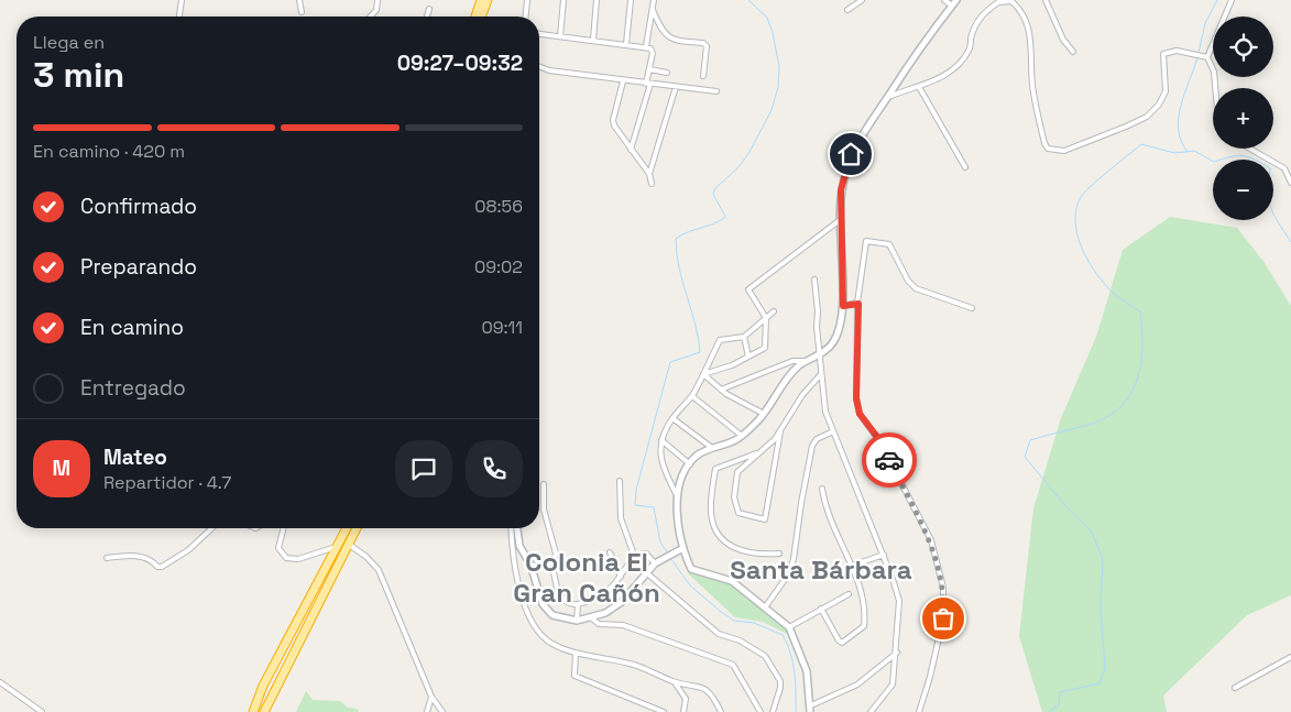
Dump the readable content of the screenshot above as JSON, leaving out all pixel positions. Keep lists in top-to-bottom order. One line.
{"districts":["Colonia El Gran Cañón","Santa Bárbara"],"page":{"map_buttons":["+","−"],"heading":["3 min","Llega en","09:27–09:32"],"panel":["Mateo","Repartidor · 4.7"],"bar":"En camino · 420 m","list":[["Confirmado","08:56"],["Preparando","09:02"],["En camino","09:11"],"Entregado"],"round":"M"}}
